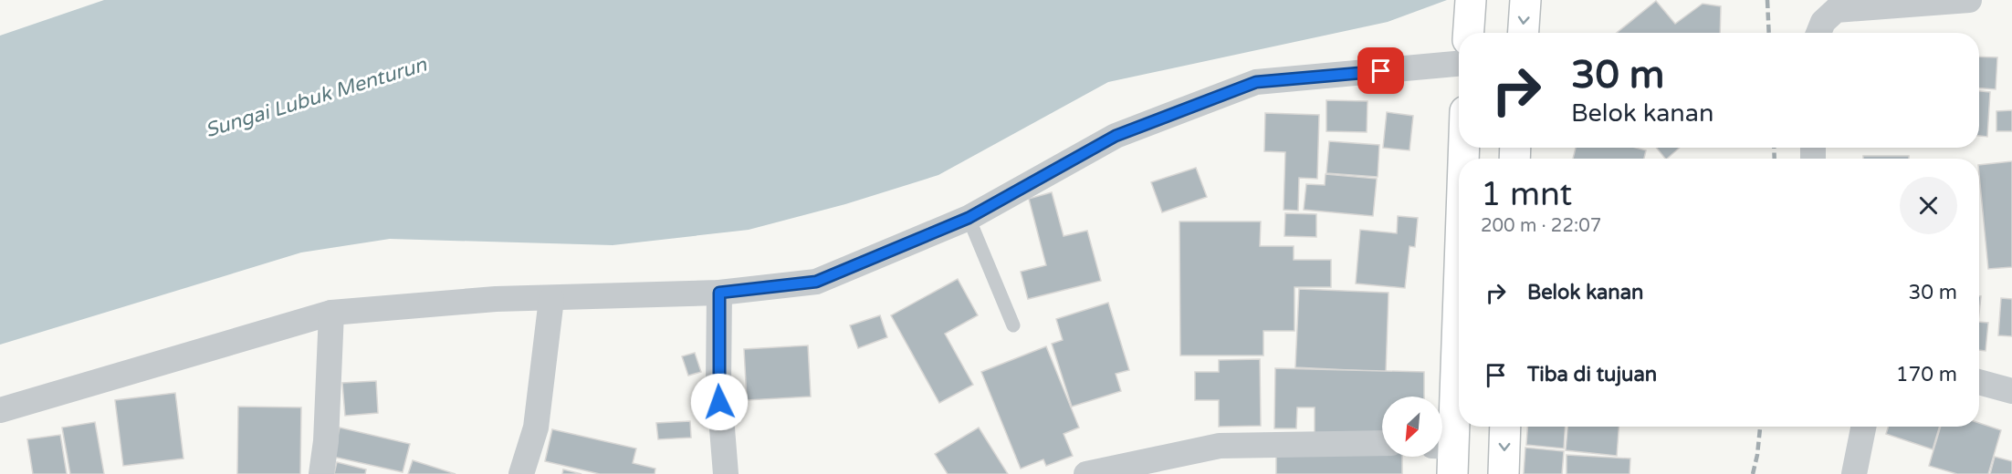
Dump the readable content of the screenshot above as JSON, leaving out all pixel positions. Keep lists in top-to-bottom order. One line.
{"water":["Sungai Lubuk Menturun"],"north":"bottom left","page":{"turn":["30 m","Belok kanan"],"heading":["1 mnt","200 m · 22:07"],"list":[{"name":"Belok kanan","value":"30 m"},{"name":"Tiba di tujuan","value":"170 m"}]}}
